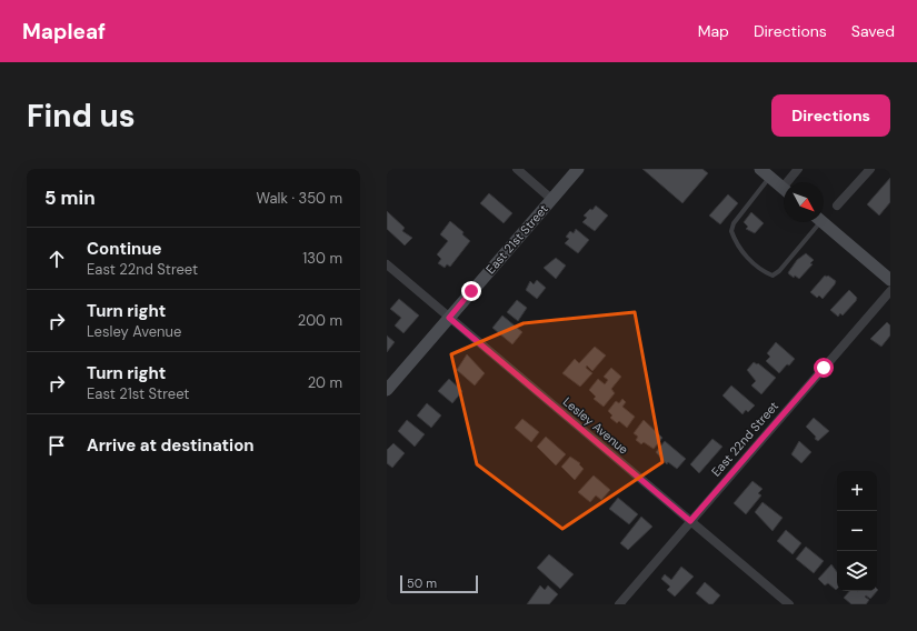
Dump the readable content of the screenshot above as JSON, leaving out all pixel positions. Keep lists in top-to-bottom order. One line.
{"streets":{"main road":["East 21st Street"],"street":["Lesley Avenue","East 22nd Street"]},"crossings":[["East 21st Street","Lesley Avenue"],["Lesley Avenue","East 22nd Street"]],"scale_bar":"50 m","north":"bottom right","page":{"header":"Mapleaf","nav":["Map","Directions","Saved"],"buttons":"Directions","title":"Find us","heading":["5 min","Walk · 350 m"],"list":[["Continue","East 22nd Street","130 m"],["Turn right","Lesley Avenue","200 m"],["Turn right","East 21st Street","20 m"],"Arrive at destination"],"map_buttons":["+","−"],"scale":"50 m"}}
